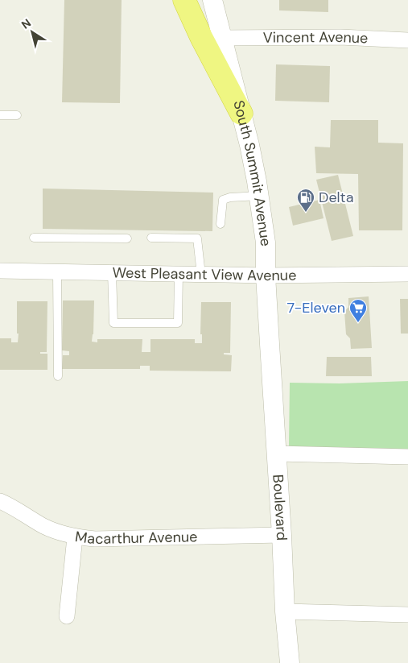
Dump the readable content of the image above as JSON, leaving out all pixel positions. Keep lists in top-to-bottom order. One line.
{"streets":{"street":["Vincent Avenue","South Summit Avenue","West Pleasant View Avenue","Boulevard","Macarthur Avenue"]},"crossings":[["Vincent Avenue","South Summit Avenue"],["South Summit Avenue","West Pleasant View Avenue"],["South Summit Avenue","Boulevard"],["Boulevard","Macarthur Avenue"]],"places":{"fuel station":["Delta"],"supermarket":["7-Eleven"]},"north":"top left"}
